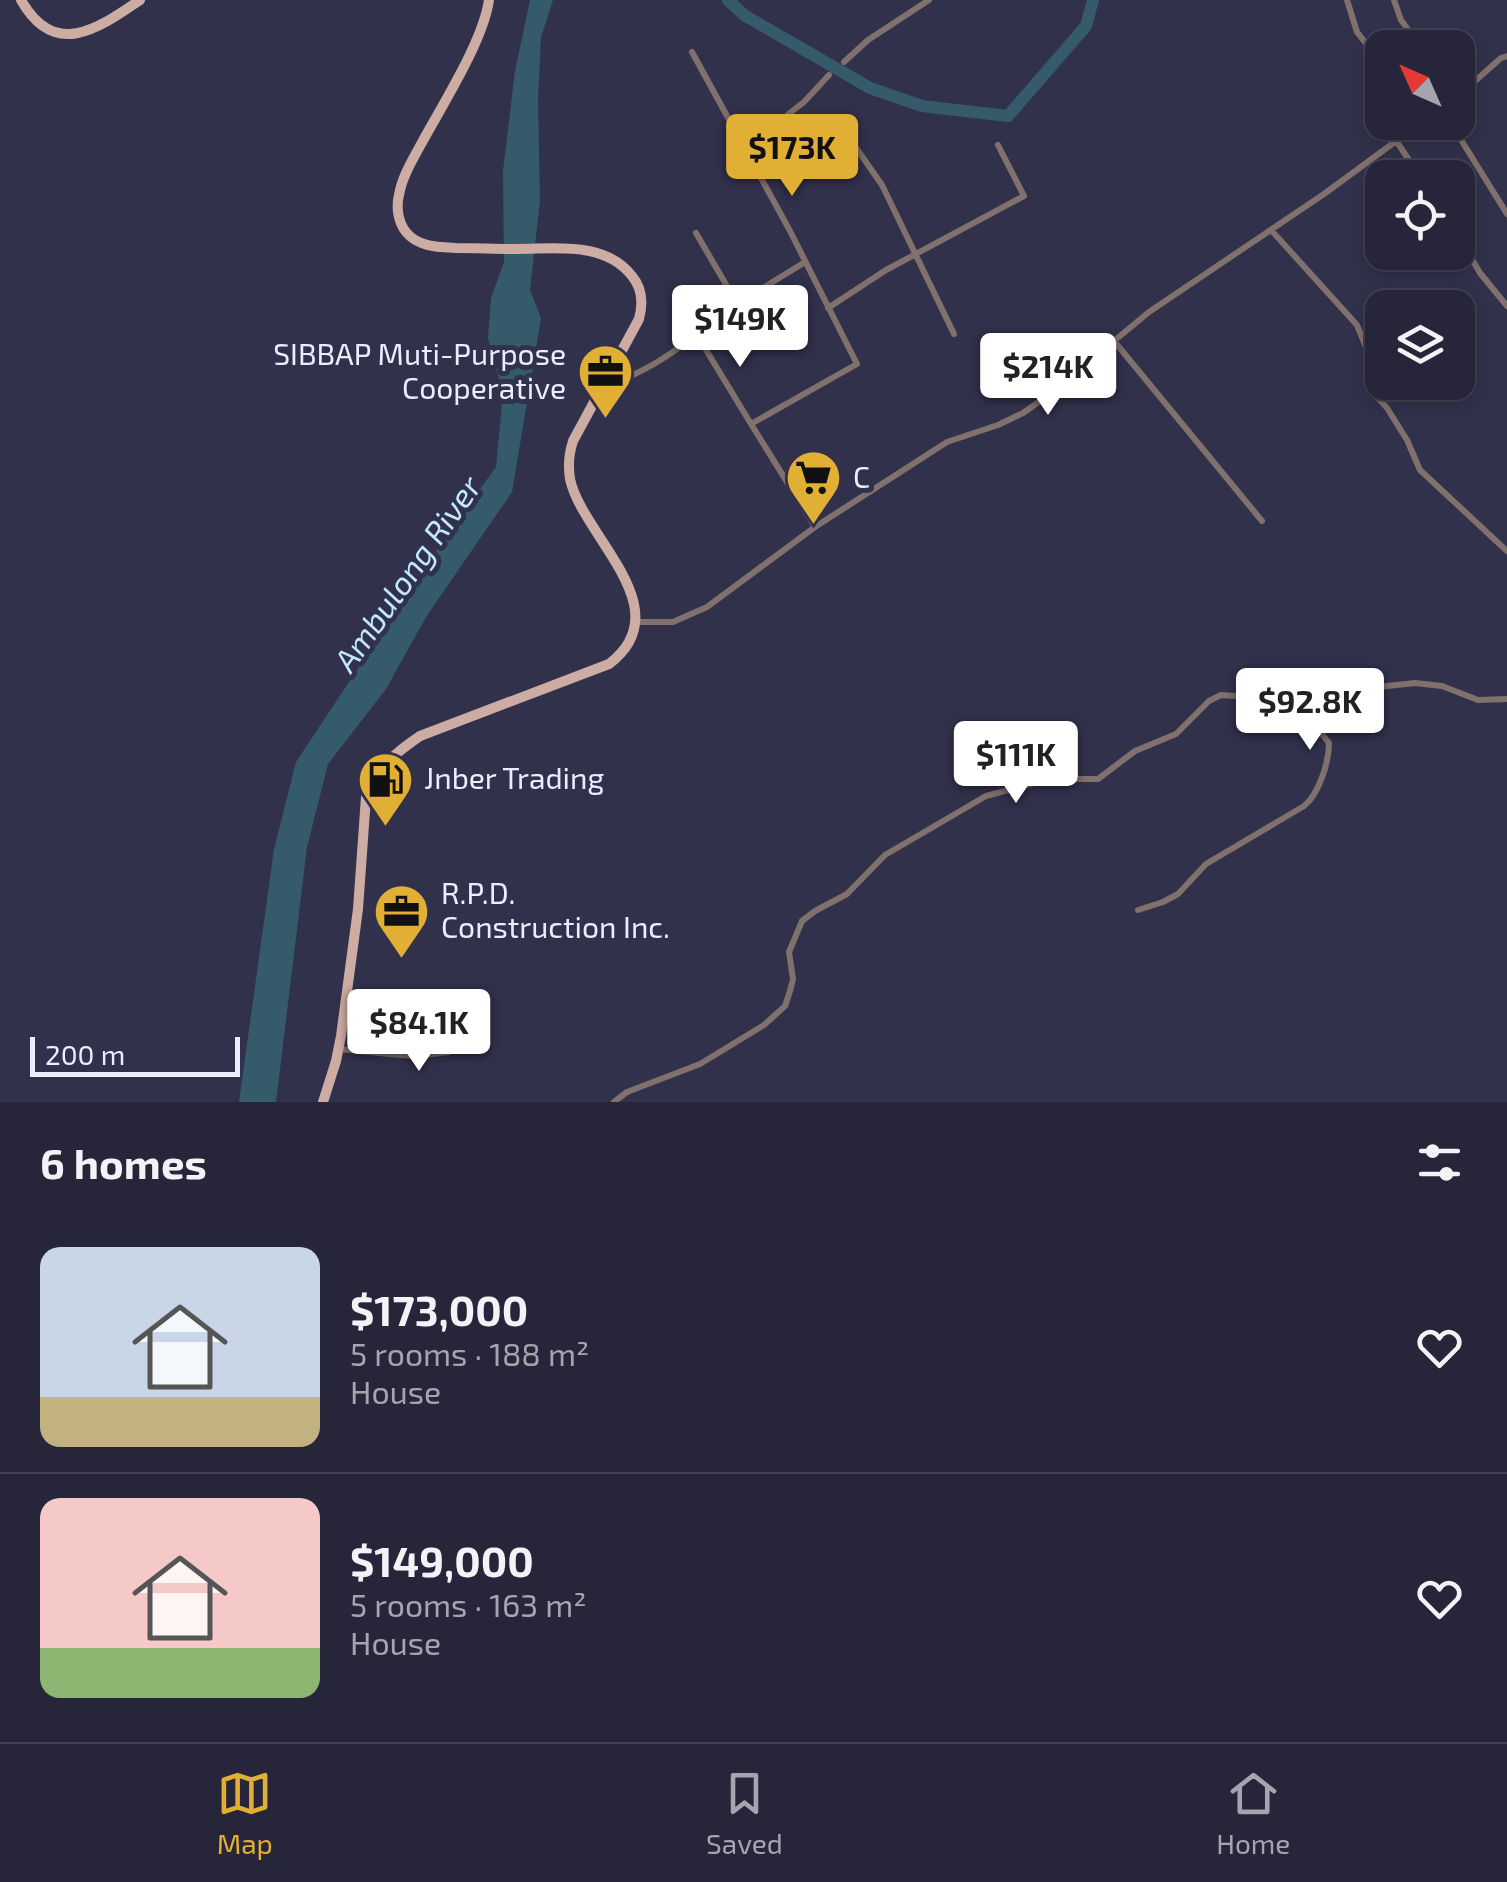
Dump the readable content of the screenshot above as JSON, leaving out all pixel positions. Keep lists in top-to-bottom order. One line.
{"water":["Ambulong River"],"places":{"office":["SIBBAP Muti-Purpose Cooperative","R.P.D. Construction Inc."],"supermarket":["C"],"fuel station":["Jnber Trading"]},"scale_bar":"200 m","north":"top left","page":{"price":["$173K","$149K","$214K","$92.8K","$111K","$84.1K"],"scale":"200 m","heading":"6 homes","list":[{"name":"$173,000","note":"5 rooms · 188 m² · House"},{"name":"$149,000","note":"5 rooms · 163 m² · House"}],"tabs":["Map","Saved","Home"]}}
